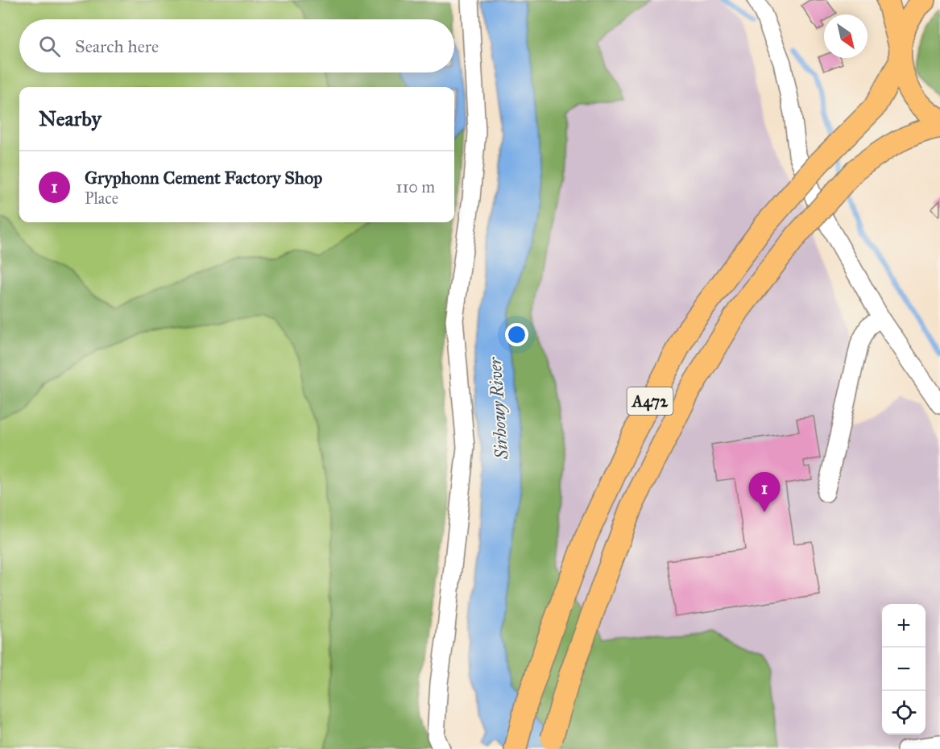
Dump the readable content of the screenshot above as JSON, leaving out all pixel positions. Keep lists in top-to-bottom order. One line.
{"streets":{"main road":["A472"]},"water":["Sirhowy River"],"north":"bottom right","page":{"search":"Search here","heading":"Nearby","list":[{"mark":"1","name":"Gryphonn Cement Factory Shop","note":"Place","value":"110 m"}],"pins":"1","map_buttons":["+","−"]}}
